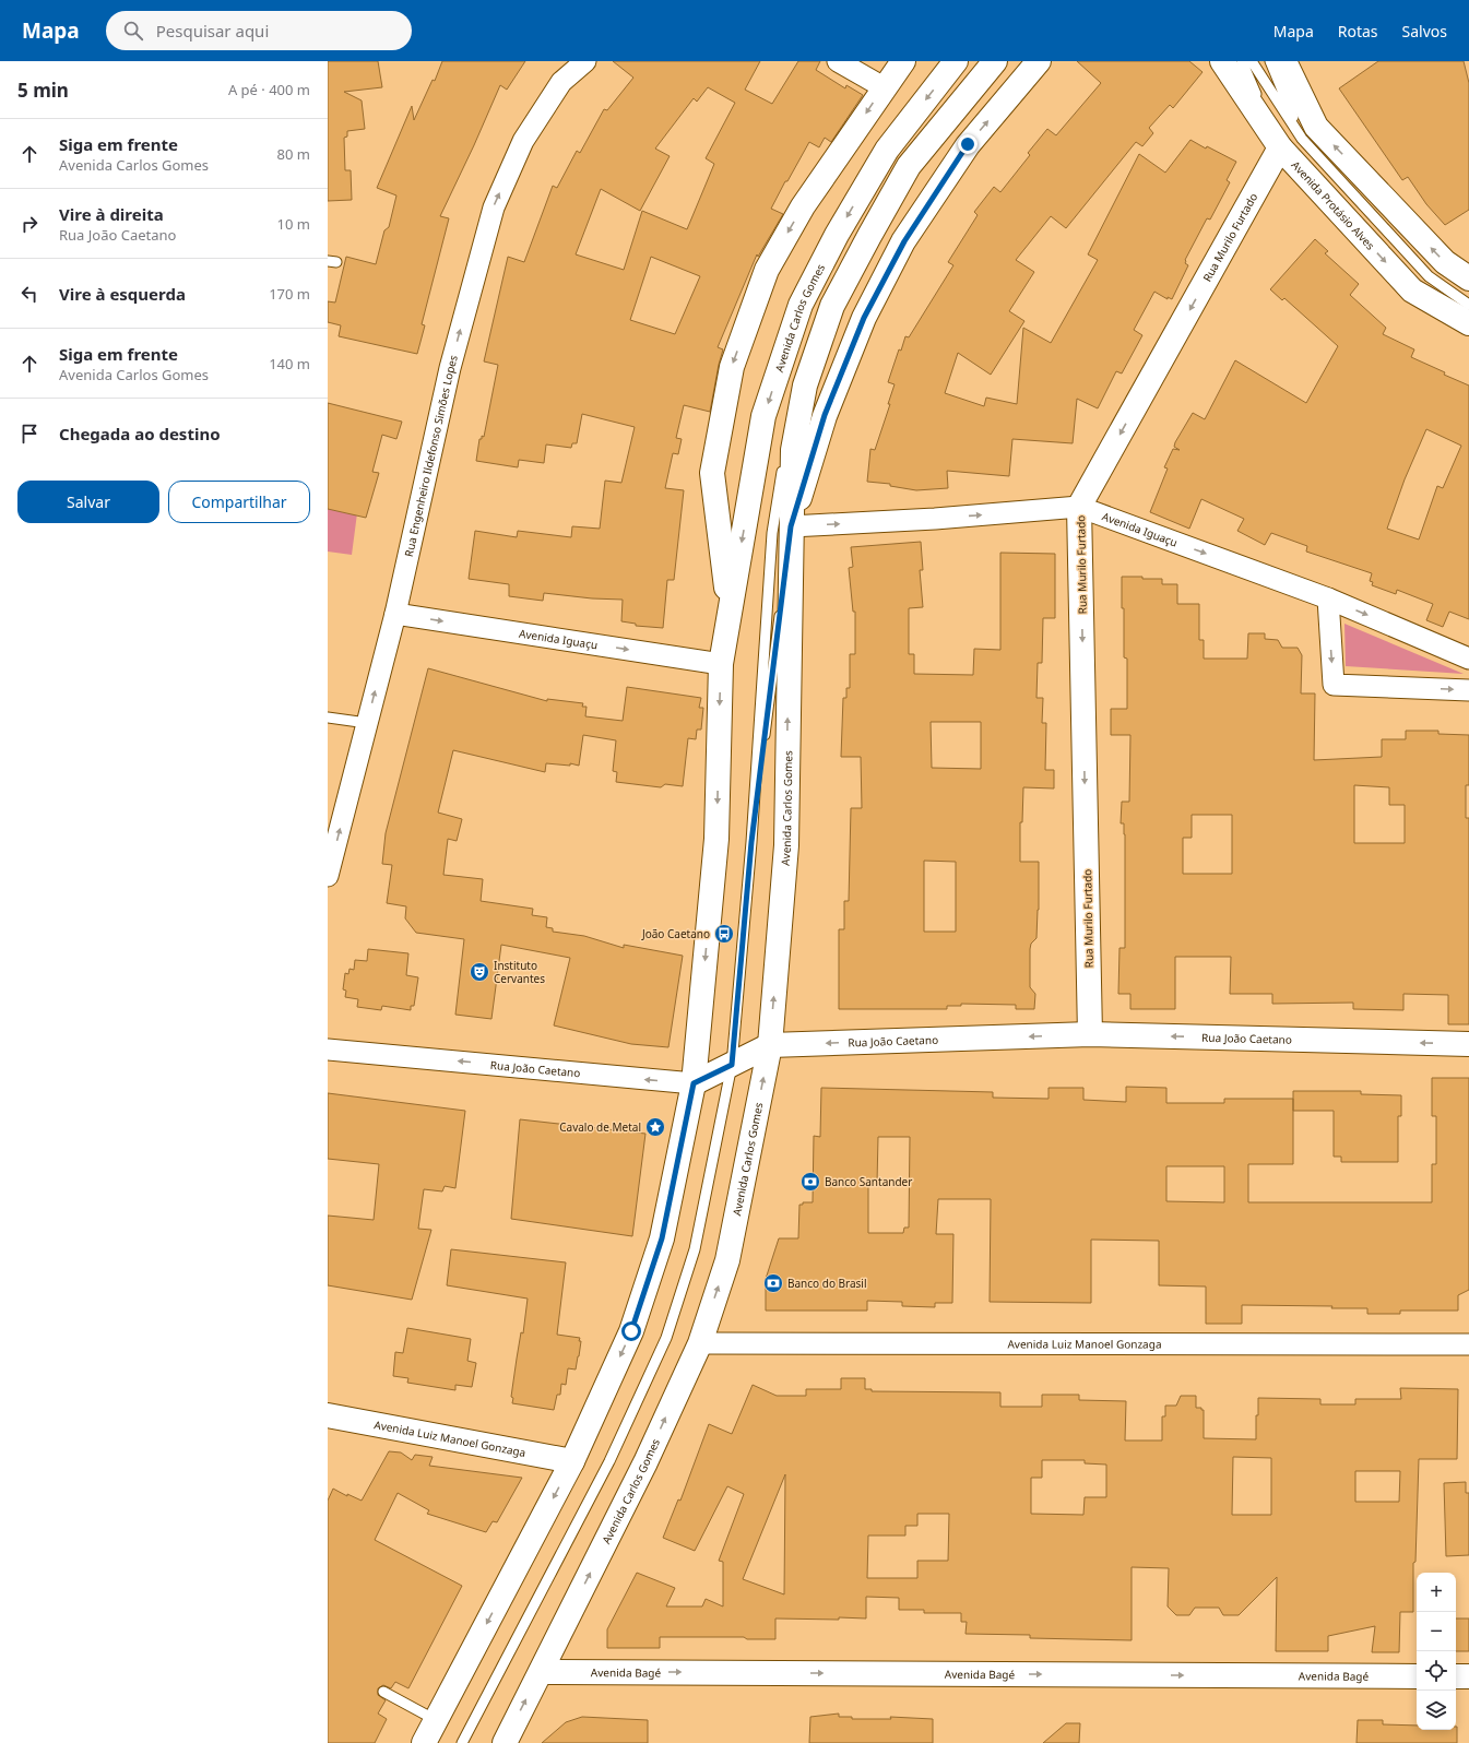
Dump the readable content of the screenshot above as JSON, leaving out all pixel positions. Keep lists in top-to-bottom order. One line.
{"streets":{"main road":["Avenida Protásio Alves","Rua Murilo Furtado","Avenida Carlos Gomes","Rua João Caetano","Avenida Luiz Manoel Gonzaga","Avenida Bagé"],"street":["Rua Engenheiro Ildefonso Simões Lopes","Avenida Iguaçu"]},"crossings":[["Avenida Protásio Alves","Rua Murilo Furtado"],["Rua Murilo Furtado","Avenida Iguaçu"],["Rua Murilo Furtado","Rua João Caetano"],["Avenida Carlos Gomes","Avenida Iguaçu"],["Avenida Carlos Gomes","Rua João Caetano"],["Avenida Carlos Gomes","Avenida Luiz Manoel Gonzaga"],["Avenida Carlos Gomes","Avenida Bagé"],["Rua Engenheiro Ildefonso Simões Lopes","Avenida Iguaçu"]],"one_way":["Rua Murilo Furtado","Rua Engenheiro Ildefonso Simões Lopes","Avenida Iguaçu","Rua João Caetano","Avenida Bagé"],"places":{"bus stop":["João Caetano"],"theatre":["Instituto Cervantes"],"place":["Cavalo de Metal"],"bank":["Banco Santander","Banco do Brasil"]},"page":{"header":"Mapa","search":"Pesquisar aqui","nav":["Mapa","Rotas","Salvos"],"heading":["5 min","A pé · 400 m"],"list":[["Siga em frente","Avenida Carlos Gomes","80 m"],["Vire à direita","Rua João Caetano","10 m"],["Vire à esquerda","170 m"],["Siga em frente","Avenida Carlos Gomes","140 m"],"Chegada ao destino"],"buttons":["Salvar","Compartilhar"],"map_buttons":["+","−"]}}
